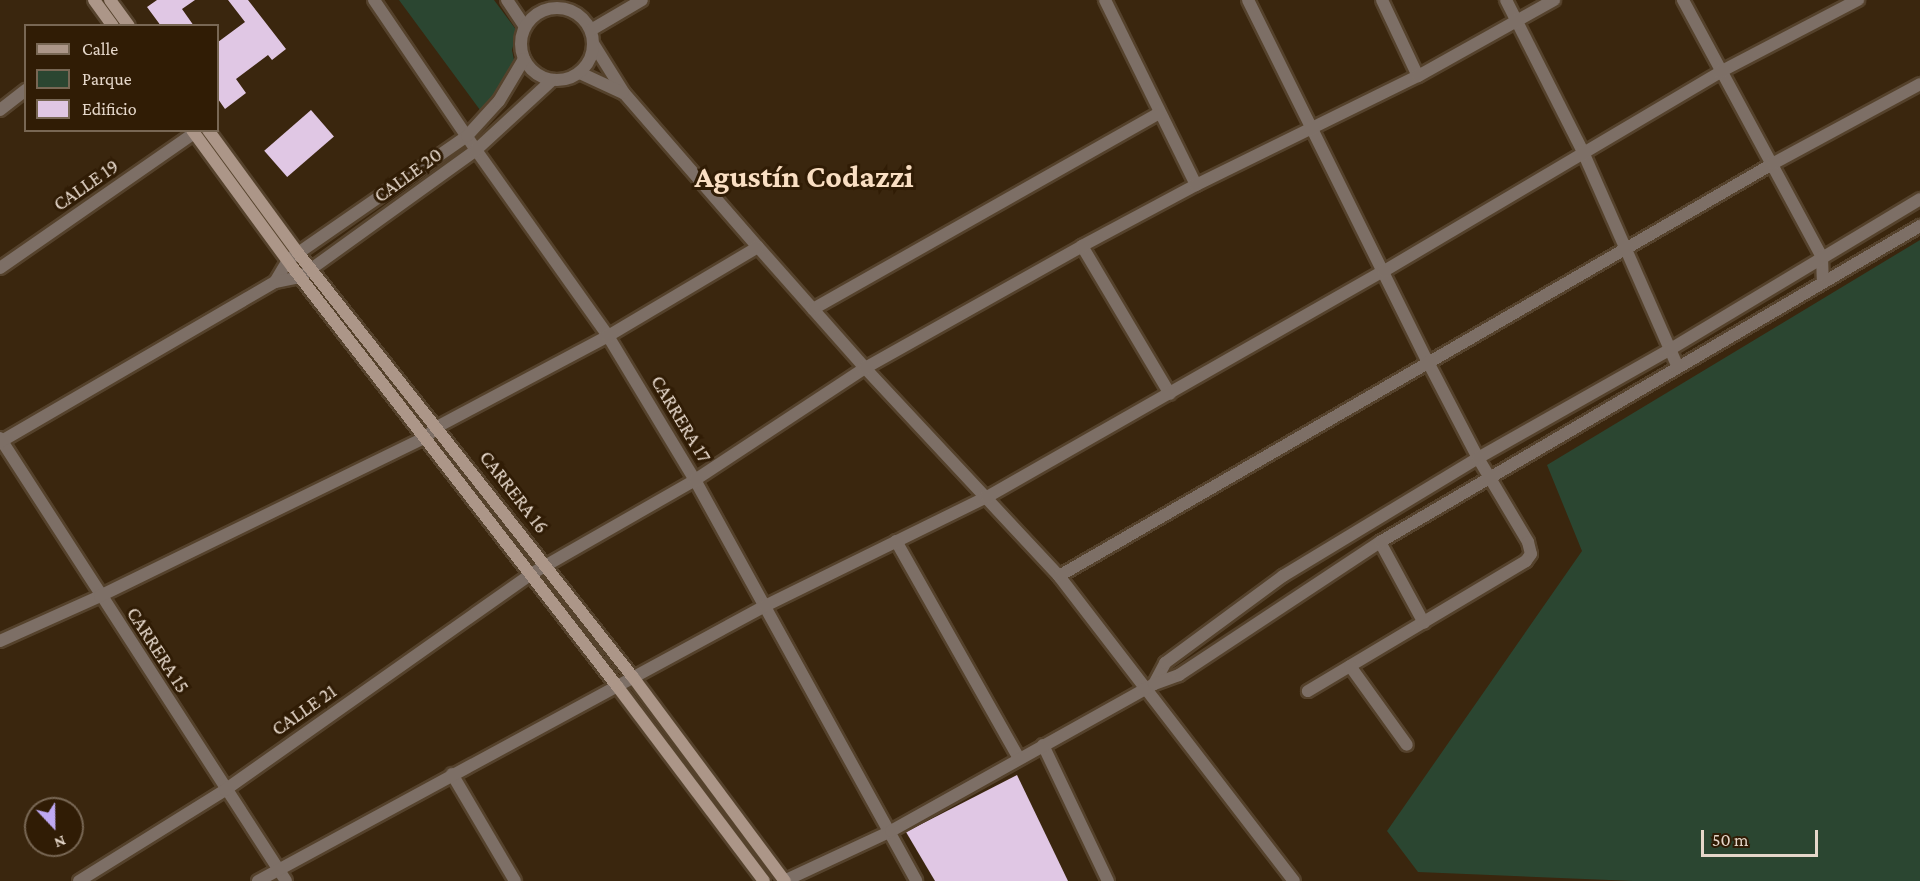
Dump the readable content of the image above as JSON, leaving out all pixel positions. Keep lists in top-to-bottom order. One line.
{"streets":{"main road":["CARRERA 16"],"street":["CALLE 20","CALLE 19","CARRERA 17","CARRERA 15","CALLE 21"]},"crossings":[["CALLE 20","CARRERA 17"],["CALLE 20","CARRERA 16"],["CALLE 20","CARRERA 15"],["CALLE 19","CARRERA 16"],["CARRERA 17","CALLE 21"],["CARRERA 16","CALLE 21"],["CARRERA 15","CALLE 21"]],"districts":["Agustín Codazzi"],"legend":["Calle","Parque","Edificio"],"scale_bar":"50 m","north":"bottom"}
